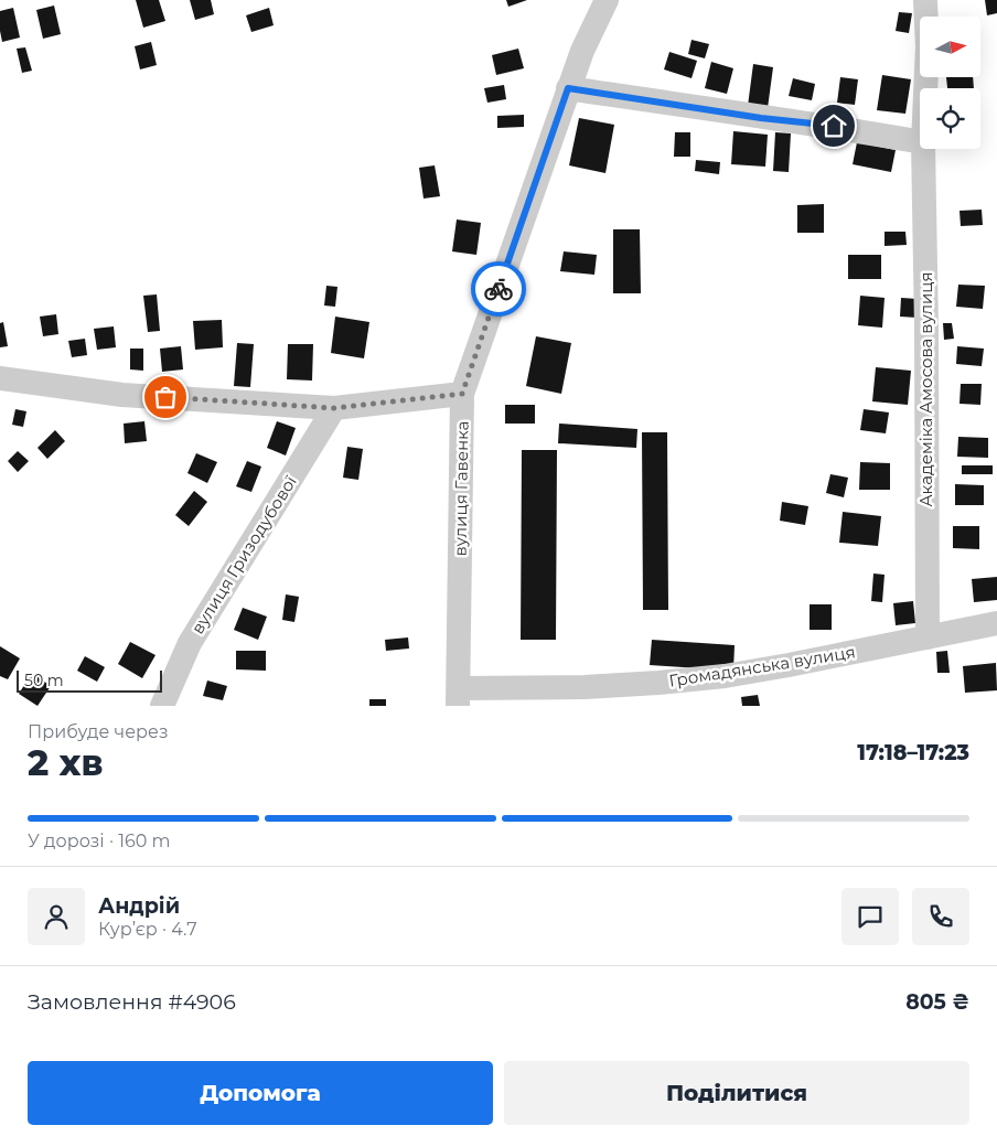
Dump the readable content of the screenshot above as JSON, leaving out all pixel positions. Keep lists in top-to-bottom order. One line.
{"streets":{"street":["Академіка Амосова вулиця","вулиця Гавенка","вулиця Гризодубової","Громадянська вулиця"]},"crossings":[["Академіка Амосова вулиця","Громадянська вулиця"],["вулиця Гавенка","Громадянська вулиця"]],"scale_bar":"50 m","north":"right","page":{"scale":"50 m","heading":["2 хв","Прибуде через","17:18–17:23"],"panel":["Андрій","Кур’єр · 4.7","Замовлення #4906","805 ₴"],"bar":"У дорозі · 160 m","buttons":["Допомога","Поділитися"]}}
